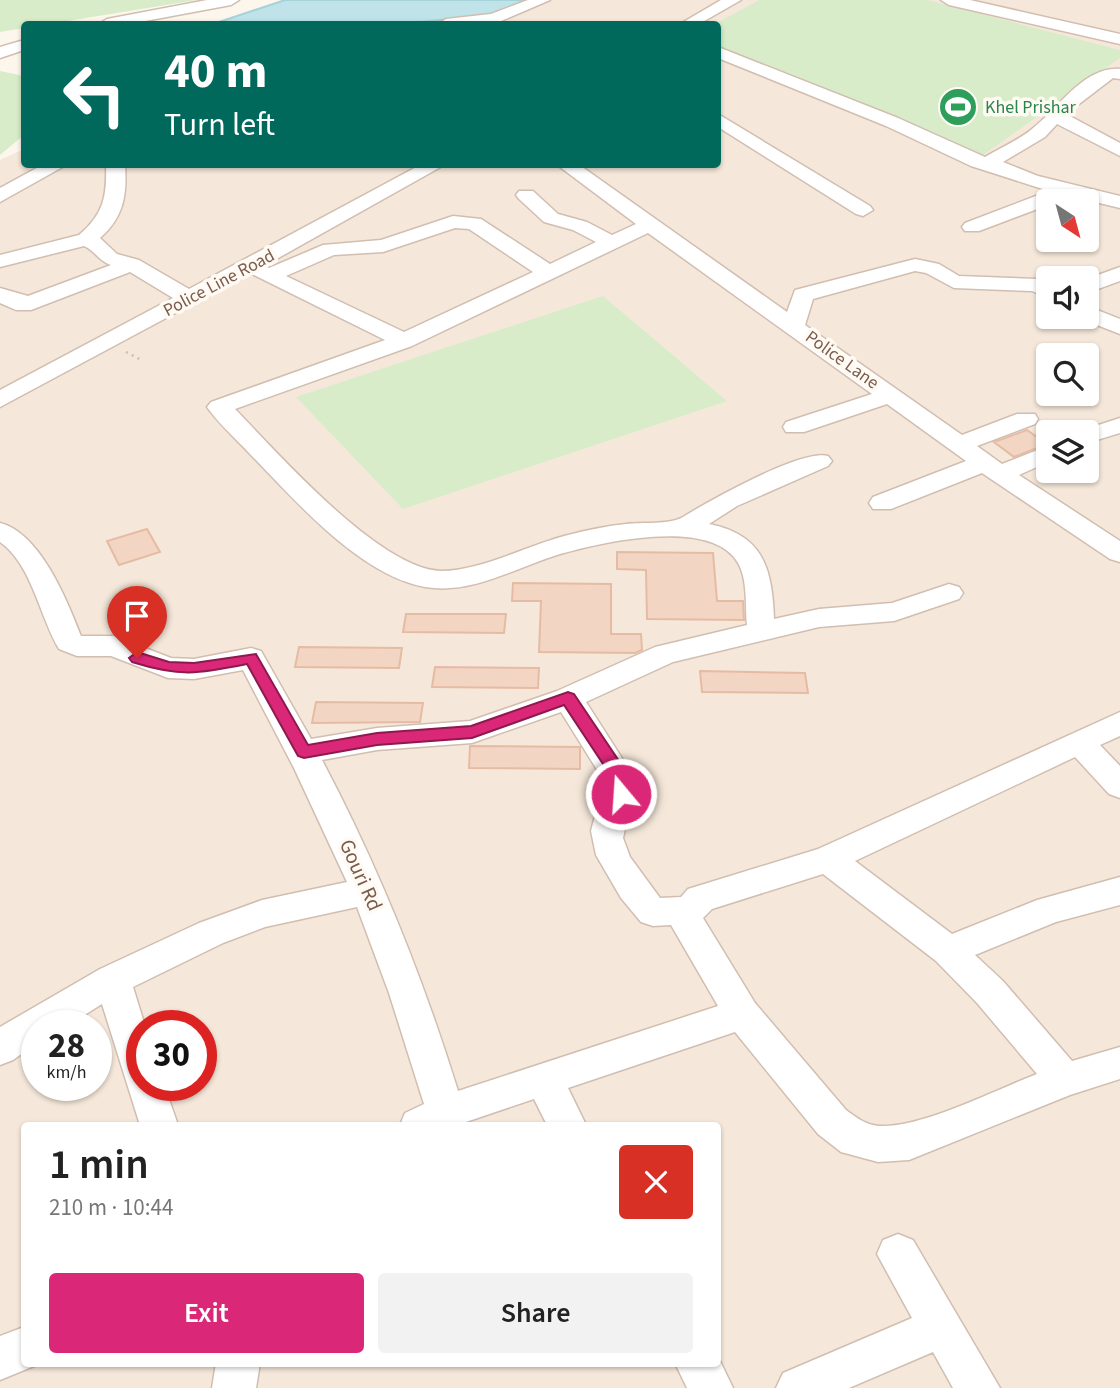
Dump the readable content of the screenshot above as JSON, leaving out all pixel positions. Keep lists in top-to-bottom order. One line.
{"streets":{"street":["Police Line Road","Police Lane","Gouri Rd"]},"places":{"sports":["Khel Prishar"]},"north":"bottom right","page":{"turn":["40 m","Turn left"],"speed":"28 km/h","limit":"30","heading":["1 min","210 m · 10:44"],"buttons":["Exit","Share"]}}
